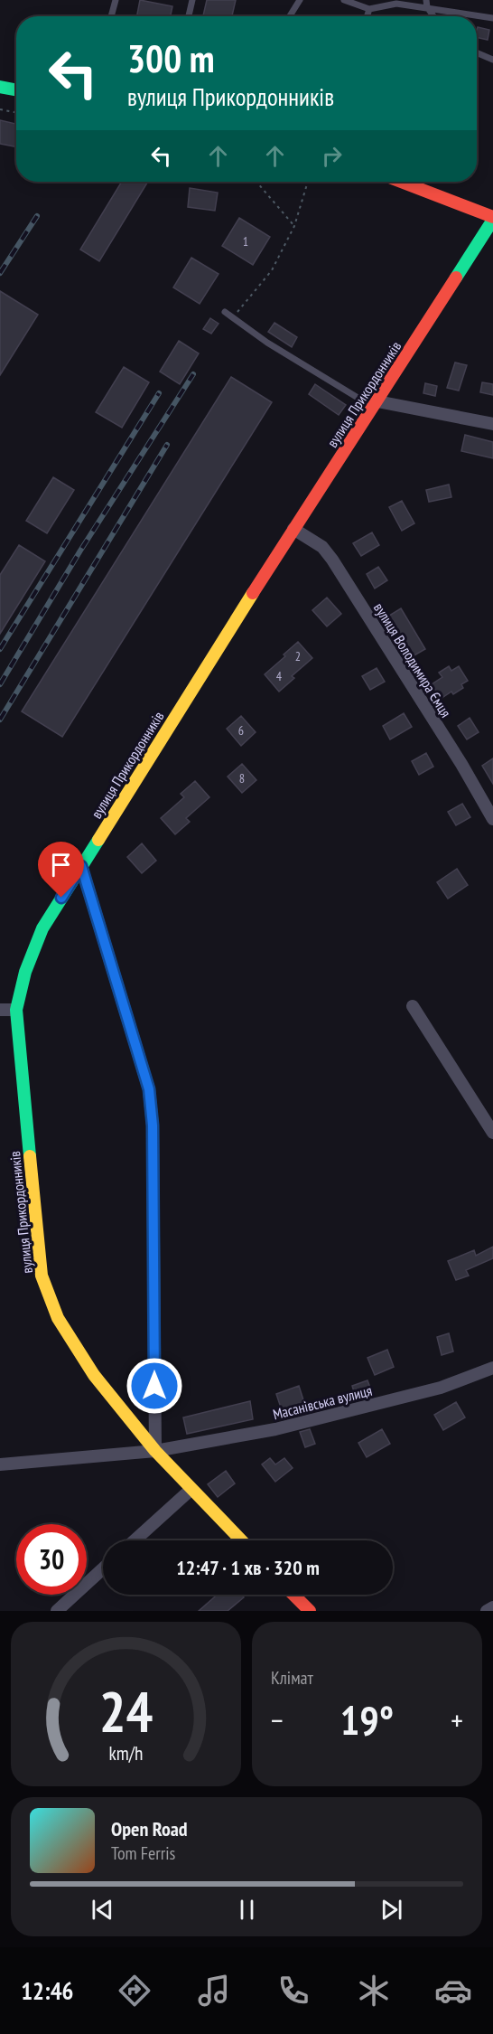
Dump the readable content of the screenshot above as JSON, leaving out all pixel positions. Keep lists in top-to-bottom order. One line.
{"streets":{"street":["вулиця Прикордонників","вулиця Володимира Ємця","Масанівська вулиця"]},"crossings":[["вулиця Прикордонників","вулиця Володимира Ємця"],["вулиця Прикордонників","Масанівська вулиця"]],"house_numbers":["1","2","4","6","8"],"page":{"turn":["300 m","вулиця Прикордонників"],"limit":"30","trip":"12:47 · 1 хв · 320 m","tile":"Клімат","heat":["−","19°","+"],"song":["Open Road","Tom Ferris"],"tabs":"12:46","gauge":["24","km/h"]}}
